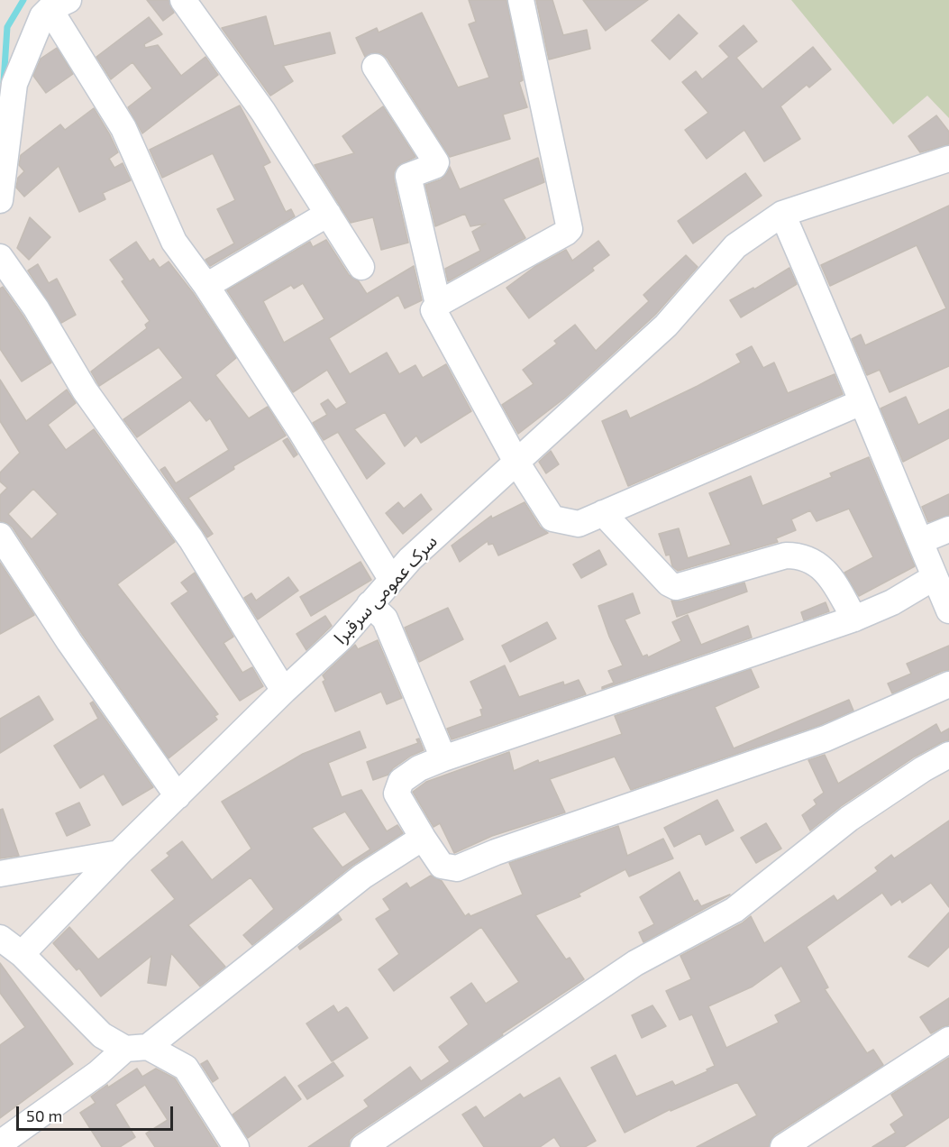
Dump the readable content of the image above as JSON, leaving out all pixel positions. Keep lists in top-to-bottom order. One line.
{"streets":{"street":["سرک عمومی سرقبرا"]},"scale_bar":"50 m"}
